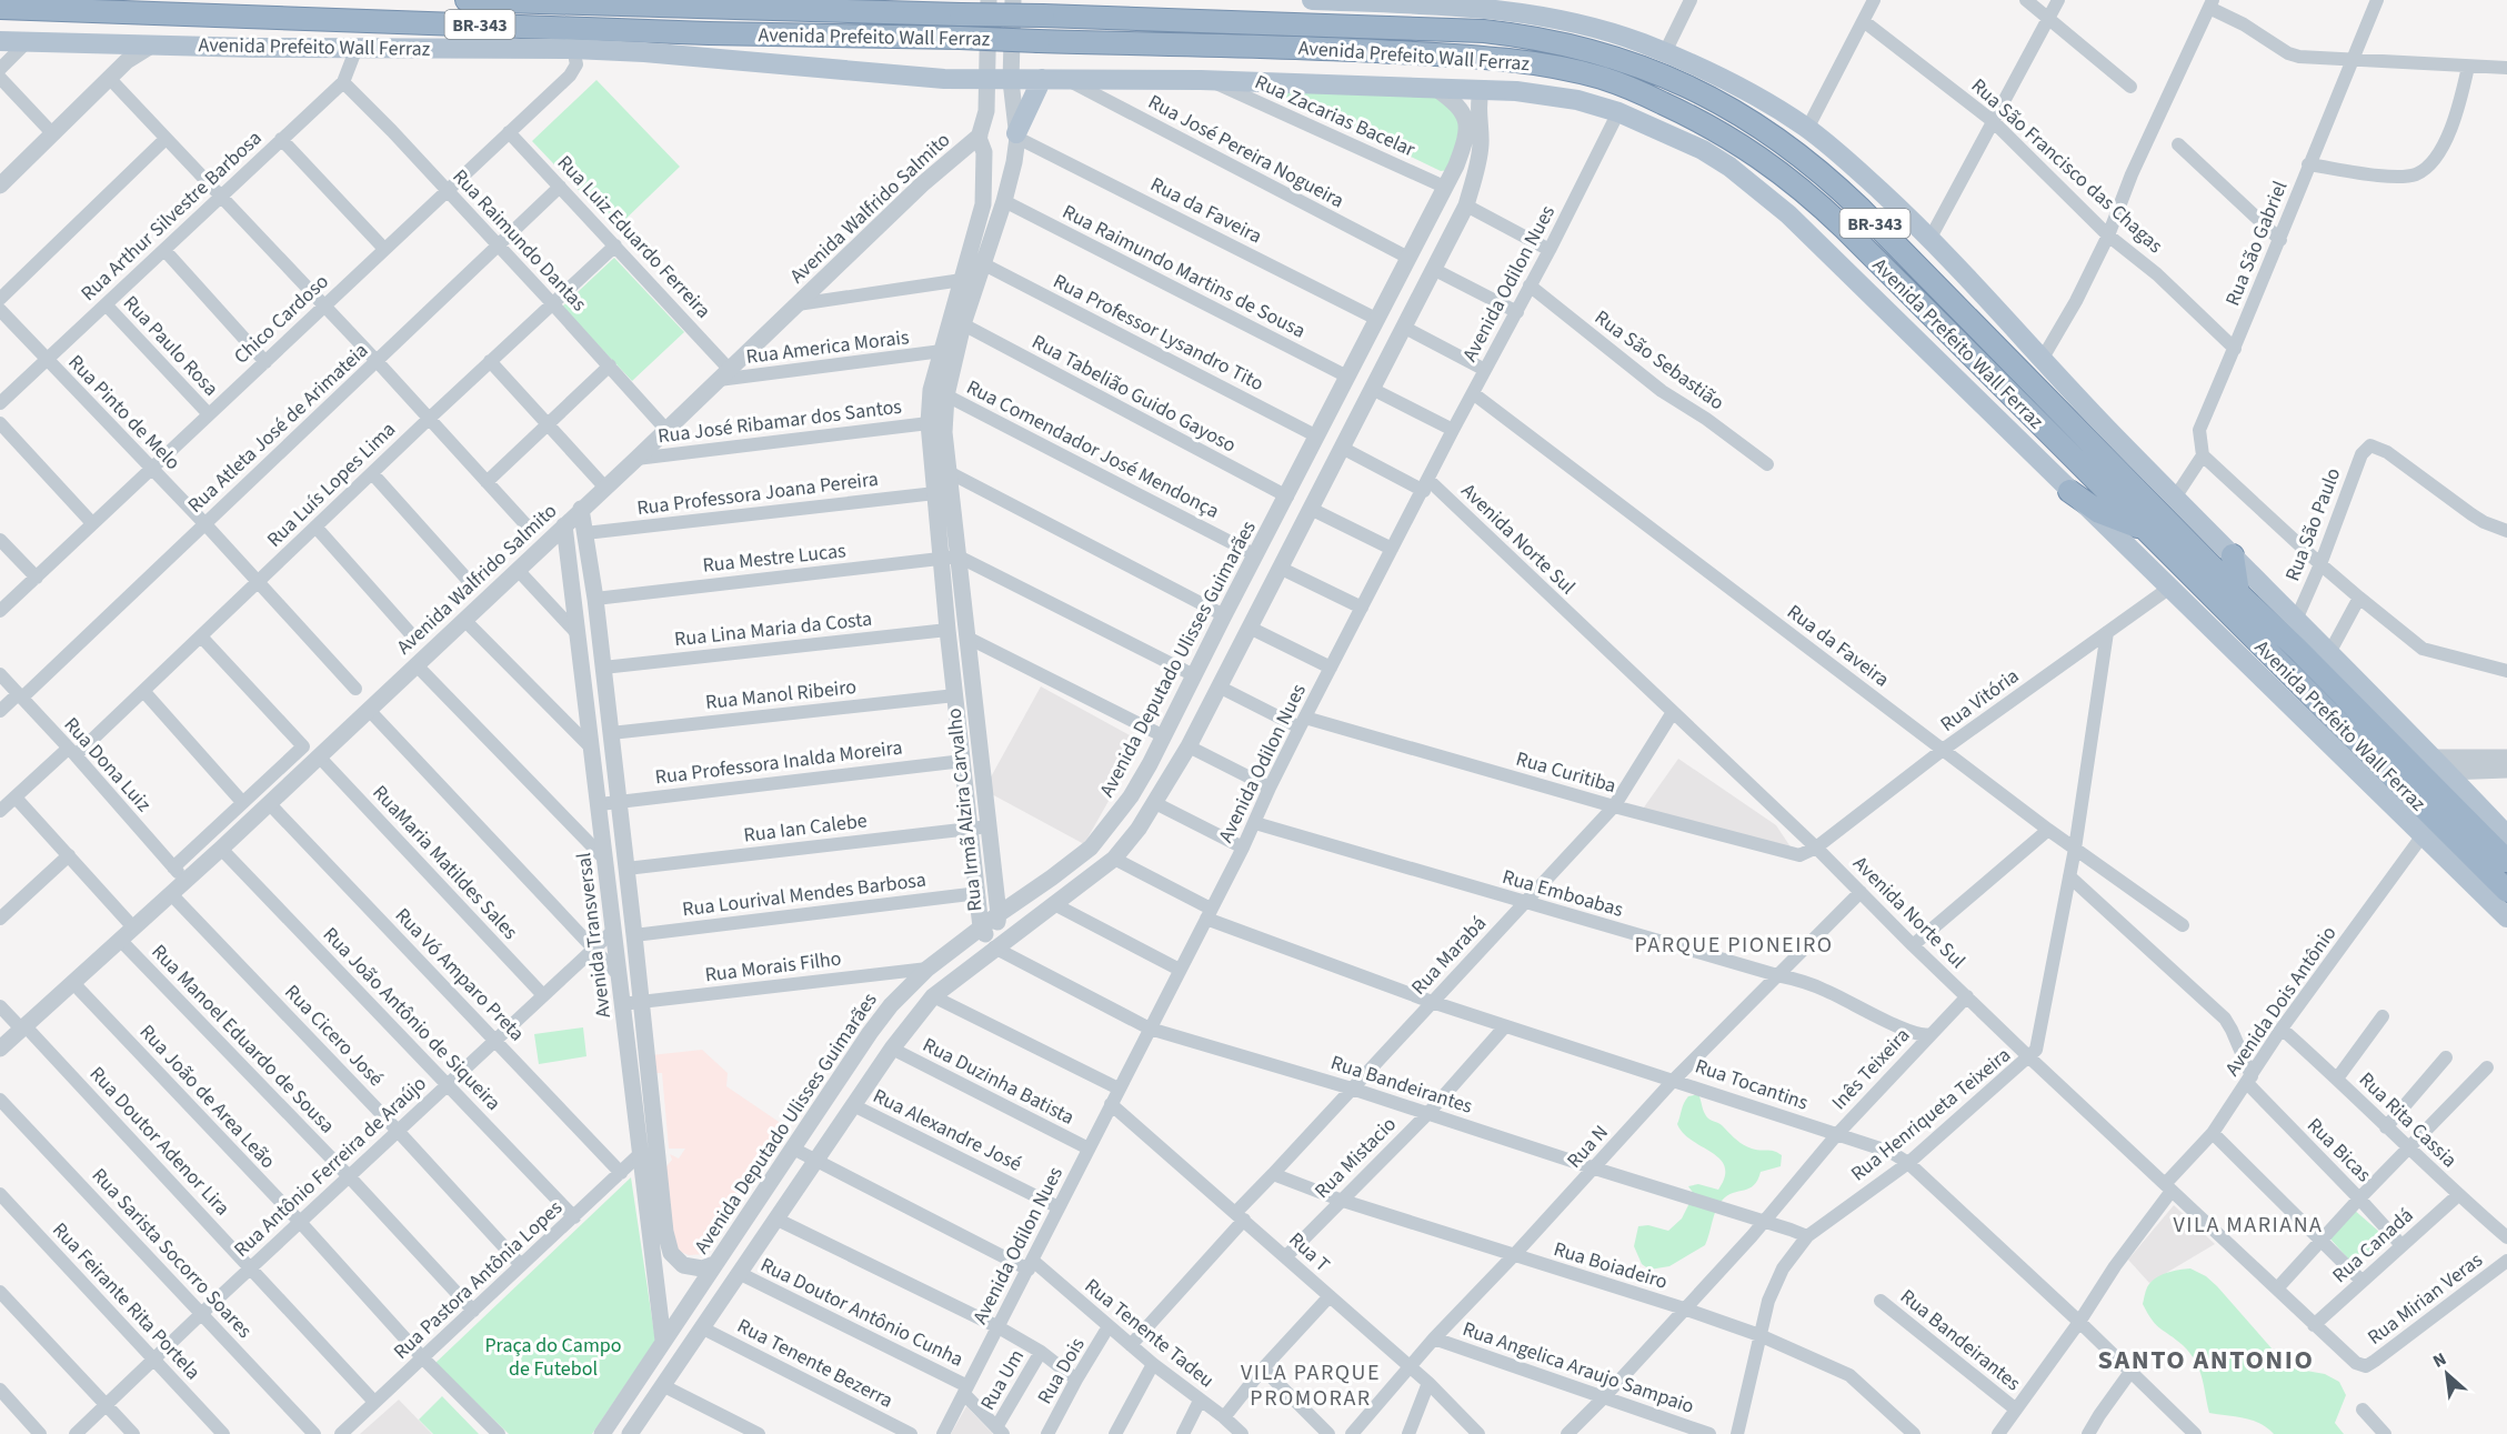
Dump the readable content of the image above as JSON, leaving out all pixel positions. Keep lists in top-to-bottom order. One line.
{"streets":{"highway":["BR-343","Avenida Prefeito Wall Ferraz"],"street":["Rua Zacarias Bacelar","Rua José Pereira Nogueira","Rua São Francisco das Chagas","Avenida Walfrido Salmito","Rua da Faveira","Rua Arthur Silvestre Barbosa","Rua Luiz Eduardo Ferreira","Rua Raimundo Dantas","Rua São Gabriel","Rua Raimundo Martins de Sousa","Avenida Odilon Nues","Chico Cardoso","Rua Professor Lysandro Tito","Rua Paulo Rosa","Rua America Morais","Rua São Sebastião","Rua Tabelião Guido Gayoso","Rua Pinto de Melo","Rua José Ribamar dos Santos","Rua Atleta José de Arimateia","Rua Comendador José Mendonça","Rua Luís Lopes Lima","Rua Professora Joana Pereira","Rua São Paulo","Avenida Norte Sul","Rua Mestre Lucas","Rua Lina Maria da Costa","Avenida Deputado Ulisses Guimarães","Rua Manol Ribeiro","Rua Vitória","Rua Professora Inalda Moreira","Rua Dona Luiz","Rua Curitiba","Rua Irmã Alzira Carvalho","Rua Ian Calebe","RuaMaria Matildes Sales","Rua Emboabas","Rua Lourival Mendes Barbosa","Avenida Transversal","Rua Marabá","Rua Morais Filho","Rua Vó Amparo Preta","Avenida Dois Antônio","Rua João Antônio de Siqueira","Rua Cicero José","Rua Manoel Eduardo de Sousa","Inês Teixeira","Rua Duzinha Batista","Rua Bandeirantes","Rua Tocantins","Rua João de Area Leão","Rua Henriqueta Teixeira","Rua Rita Cassia","Rua Alexandre José","Rua Doutor Adenor Lira","Rua N","Rua Bicas","Rua Mistacio","Rua Antônio Ferreira de Araújo","Rua Canadá","Rua T","Rua Sarista Socorro Soares","Rua Boiadeiro","Rua Pastora Antônia Lopes","Rua Mirian Veras","Rua Feirante Rita Portela","Rua Doutor Antônio Cunha","Rua Tenente Tadeu","Rua Tenente Bezerra","Rua Angelica Araujo Sampaio","Rua Dois","Rua Um"]},"crossings":[["Avenida Prefeito Wall Ferraz","Rua Zacarias Bacelar"],["Avenida Prefeito Wall Ferraz","Rua José Pereira Nogueira"],["Avenida Prefeito Wall Ferraz","Rua Arthur Silvestre Barbosa"],["Avenida Prefeito Wall Ferraz","Avenida Odilon Nues"],["Avenida Prefeito Wall Ferraz","Chico Cardoso"],["Avenida Prefeito Wall Ferraz","Avenida Deputado Ulisses Guimarães"],["Avenida Prefeito Wall Ferraz","Rua Vitória"],["Avenida Prefeito Wall Ferraz","Rua Irmã Alzira Carvalho"],["Avenida Prefeito Wall Ferraz","Avenida Dois Antônio"],["Rua Zacarias Bacelar","Avenida Deputado Ulisses Guimarães"],["Rua José Pereira Nogueira","Avenida Deputado Ulisses Guimarães"],["Rua São Francisco das Chagas","Rua São Gabriel"],["Avenida Walfrido Salmito","Rua da Faveira"],["Avenida Walfrido Salmito","Rua Luiz Eduardo Ferreira"],["Avenida Walfrido Salmito","Rua Raimundo Dantas"],["Avenida Walfrido Salmito","Rua America Morais"],["Avenida Walfrido Salmito","Rua José Ribamar dos Santos"],["Avenida Walfrido Salmito","Rua Dona Luiz"],["Avenida Walfrido Salmito","Rua Irmã Alzira Carvalho"],["Avenida Walfrido Salmito","RuaMaria Matildes Sales"],["Avenida Walfrido Salmito","Avenida Transversal"],["Avenida Walfrido Salmito","Rua Vó Amparo Preta"],["Avenida Walfrido Salmito","Rua João Antônio de Siqueira"],["Avenida Walfrido Salmito","Rua Cicero José"],["Avenida Walfrido Salmito","Rua Manoel Eduardo de Sousa"],["Avenida Walfrido Salmito","Rua João de Area Leão"],["Avenida Walfrido Salmito","Rua Doutor Adenor Lira"],["Rua da Faveira","Avenida Odilon Nues"],["Rua da Faveira","Avenida Deputado Ulisses Guimarães"],["Rua da Faveira","Rua Vitória"],["Rua da Faveira","Rua Irmã Alzira Carvalho"],["Rua da Faveira","Rua Henriqueta Teixeira"],["Rua Arthur Silvestre Barbosa","Rua Raimundo Dantas"],["Rua Arthur Silvestre Barbosa","Rua Paulo Rosa"],["Rua Arthur Silvestre Barbosa","Rua Pinto de Melo"],["Rua Luiz Eduardo Ferreira","Chico Cardoso"],["Rua Luiz Eduardo Ferreira","Rua America Morais"],["Rua Luiz Eduardo Ferreira","Rua Atleta José de Arimateia"],["Rua Luiz Eduardo Ferreira","Rua Luís Lopes Lima"],["Rua Raimundo Dantas","Chico Cardoso"],["Rua Raimundo Dantas","Rua Atleta José de Arimateia"],["Rua Raimundo Dantas","Rua Luís Lopes Lima"],["Rua Raimundo Martins de Sousa","Avenida Deputado Ulisses Guimarães"],["Rua Raimundo Martins de Sousa","Rua Irmã Alzira Carvalho"],["Avenida Odilon Nues","Rua São Sebastião"],["Avenida Odilon Nues","Avenida Norte Sul"],["Avenida Odilon Nues","Rua Curitiba"],["Avenida Odilon Nues","Rua Emboabas"],["Avenida Odilon Nues","Rua Duzinha Batista"],["Avenida Odilon Nues","Rua Bandeirantes"],["Avenida Odilon Nues","Rua Tocantins"],["Avenida Odilon Nues","Rua Alexandre José"],["Avenida Odilon Nues","Rua T"],["Avenida Odilon Nues","Rua Doutor Antônio Cunha"],["Avenida Odilon Nues","Rua Tenente Tadeu"],["Chico Cardoso","Rua Paulo Rosa"],["Chico Cardoso","Rua Pinto de Melo"],["Rua Professor Lysandro Tito","Avenida Deputado Ulisses Guimarães"],["Rua Professor Lysandro Tito","Rua Irmã Alzira Carvalho"],["Rua America Morais","Rua Irmã Alzira Carvalho"],["Rua Tabelião Guido Gayoso","Avenida Deputado Ulisses Guimarães"],["Rua Tabelião Guido Gayoso","Rua Irmã Alzira Carvalho"],["Rua Pinto de Melo","Rua Atleta José de Arimateia"],["Rua Pinto de Melo","Rua Luís Lopes Lima"],["Rua José Ribamar dos Santos","Rua Irmã Alzira Carvalho"],["Rua Atleta José de Arimateia","Rua Dona Luiz"],["Rua Comendador José Mendonça","Avenida Deputado Ulisses Guimarães"],["Rua Comendador José Mendonça","Rua Irmã Alzira Carvalho"],["Rua Luís Lopes Lima","Rua Dona Luiz"],["Rua Professora Joana Pereira","Rua Irmã Alzira Carvalho"],["Rua Professora Joana Pereira","Avenida Transversal"],["Avenida Norte Sul","Rua Vitória"],["Avenida Norte Sul","Rua Curitiba"],["Avenida Norte Sul","Rua Marabá"],["Avenida Norte Sul","Avenida Dois Antônio"],["Avenida Norte Sul","Inês Teixeira"],["Avenida Norte Sul","Rua Henriqueta Teixeira"],["Avenida Norte Sul","Rua N"],["Avenida Norte Sul","Rua Canadá"],["Avenida Norte Sul","Rua Mirian Veras"],["Rua Mestre Lucas","Rua Irmã Alzira Carvalho"],["Rua Mestre Lucas","Avenida Transversal"],["Rua Lina Maria da Costa","Rua Irmã Alzira Carvalho"],["Rua Lina Maria da Costa","Avenida Transversal"],["Avenida Deputado Ulisses Guimarães","Rua Irmã Alzira Carvalho"],["Avenida Deputado Ulisses Guimarães","Avenida Transversal"],["Avenida Deputado Ulisses Guimarães","Rua Morais Filho"],["Avenida Deputado Ulisses Guimarães","Rua Tenente Tadeu"],["Rua Manol Ribeiro","Rua Irmã Alzira Carvalho"],["Rua Manol Ribeiro","Avenida Transversal"],["Rua Vitória","Rua Curitiba"],["Rua Vitória","Rua Henriqueta Teixeira"],["Rua Professora Inalda Moreira","Rua Irmã Alzira Carvalho"],["Rua Professora Inalda Moreira","Avenida Transversal"],["Rua Curitiba","Rua Marabá"],["Rua Irmã Alzira Carvalho","Rua Ian Calebe"],["Rua Irmã Alzira Carvalho","Rua Lourival Mendes Barbosa"],["Rua Irmã Alzira Carvalho","Rua Bandeirantes"],["Rua Ian Calebe","Avenida Transversal"],["RuaMaria Matildes Sales","Rua Antônio Ferreira de Araújo"],["Rua Emboabas","Rua Marabá"],["Rua Emboabas","Inês Teixeira"],["Rua Emboabas","Rua N"],["Rua Lourival Mendes Barbosa","Avenida Transversal"],["Avenida Transversal","Rua Morais Filho"],["Avenida Transversal","Rua Antônio Ferreira de Araújo"],["Avenida Transversal","Rua Pastora Antônia Lopes"],["Rua Marabá","Rua Bandeirantes"],["Rua Marabá","Rua Tocantins"],["Rua Marabá","Rua T"],["Rua Marabá","Rua Boiadeiro"],["Rua Marabá","Rua Tenente Tadeu"],["Rua Vó Amparo Preta","Rua Antônio Ferreira de Araújo"],["Rua Vó Amparo Preta","Rua Pastora Antônia Lopes"],["Avenida Dois Antônio","Rua Bandeirantes"],["Avenida Dois Antônio","Rua Tocantins"],["Avenida Dois Antônio","Rua Rita Cassia"],["Avenida Dois Antônio","Rua Bicas"],["Rua João Antônio de Siqueira","Rua Antônio Ferreira de Araújo"],["Rua João Antônio de Siqueira","Rua Pastora Antônia Lopes"],["Rua Cicero José","Rua Antônio Ferreira de Araújo"],["Rua Cicero José","Rua Pastora Antônia Lopes"],["Rua Manoel Eduardo de Sousa","Rua Antônio Ferreira de Araújo"],["Rua Manoel Eduardo de Sousa","Rua Pastora Antônia Lopes"],["Inês Teixeira","Rua Bandeirantes"],["Inês Teixeira","Rua Tocantins"],["Inês Teixeira","Rua Boiadeiro"],["Inês Teixeira","Rua Angelica Araujo Sampaio"],["Rua Bandeirantes","Rua Henriqueta Teixeira"],["Rua Bandeirantes","Rua N"],["Rua Bandeirantes","Rua Mistacio"],["Rua Tocantins","Rua Henriqueta Teixeira"],["Rua Tocantins","Rua N"],["Rua Tocantins","Rua Mistacio"],["Rua João de Area Leão","Rua Antônio Ferreira de Araújo"],["Rua João de Area Leão","Rua Pastora Antônia Lopes"],["Rua Henriqueta Teixeira","Rua Boiadeiro"],["Rua Rita Cassia","Rua Canadá"],["Rua Doutor Adenor Lira","Rua Antônio Ferreira de Araújo"],["Rua Doutor Adenor Lira","Rua Pastora Antônia Lopes"],["Rua N","Rua T"],["Rua N","Rua Boiadeiro"],["Rua N","Rua Angelica Araujo Sampaio"],["Rua Bicas","Rua Canadá"],["Rua Mistacio","Rua T"],["Rua Mistacio","Rua Boiadeiro"],["Rua Antônio Ferreira de Araújo","Rua Sarista Socorro Soares"],["Rua Antônio Ferreira de Araújo","Rua Feirante Rita Portela"],["Rua Doutor Antônio Cunha","Rua Um"],["Rua Tenente Tadeu","Rua Dois"]],"districts":["PARQUE PIONEIRO","VILA MARIANA","SANTO ANTONIO","VILA PARQUE PROMORAR"],"parks":["Praça do Campo de Futebol"],"north":"top left"}
